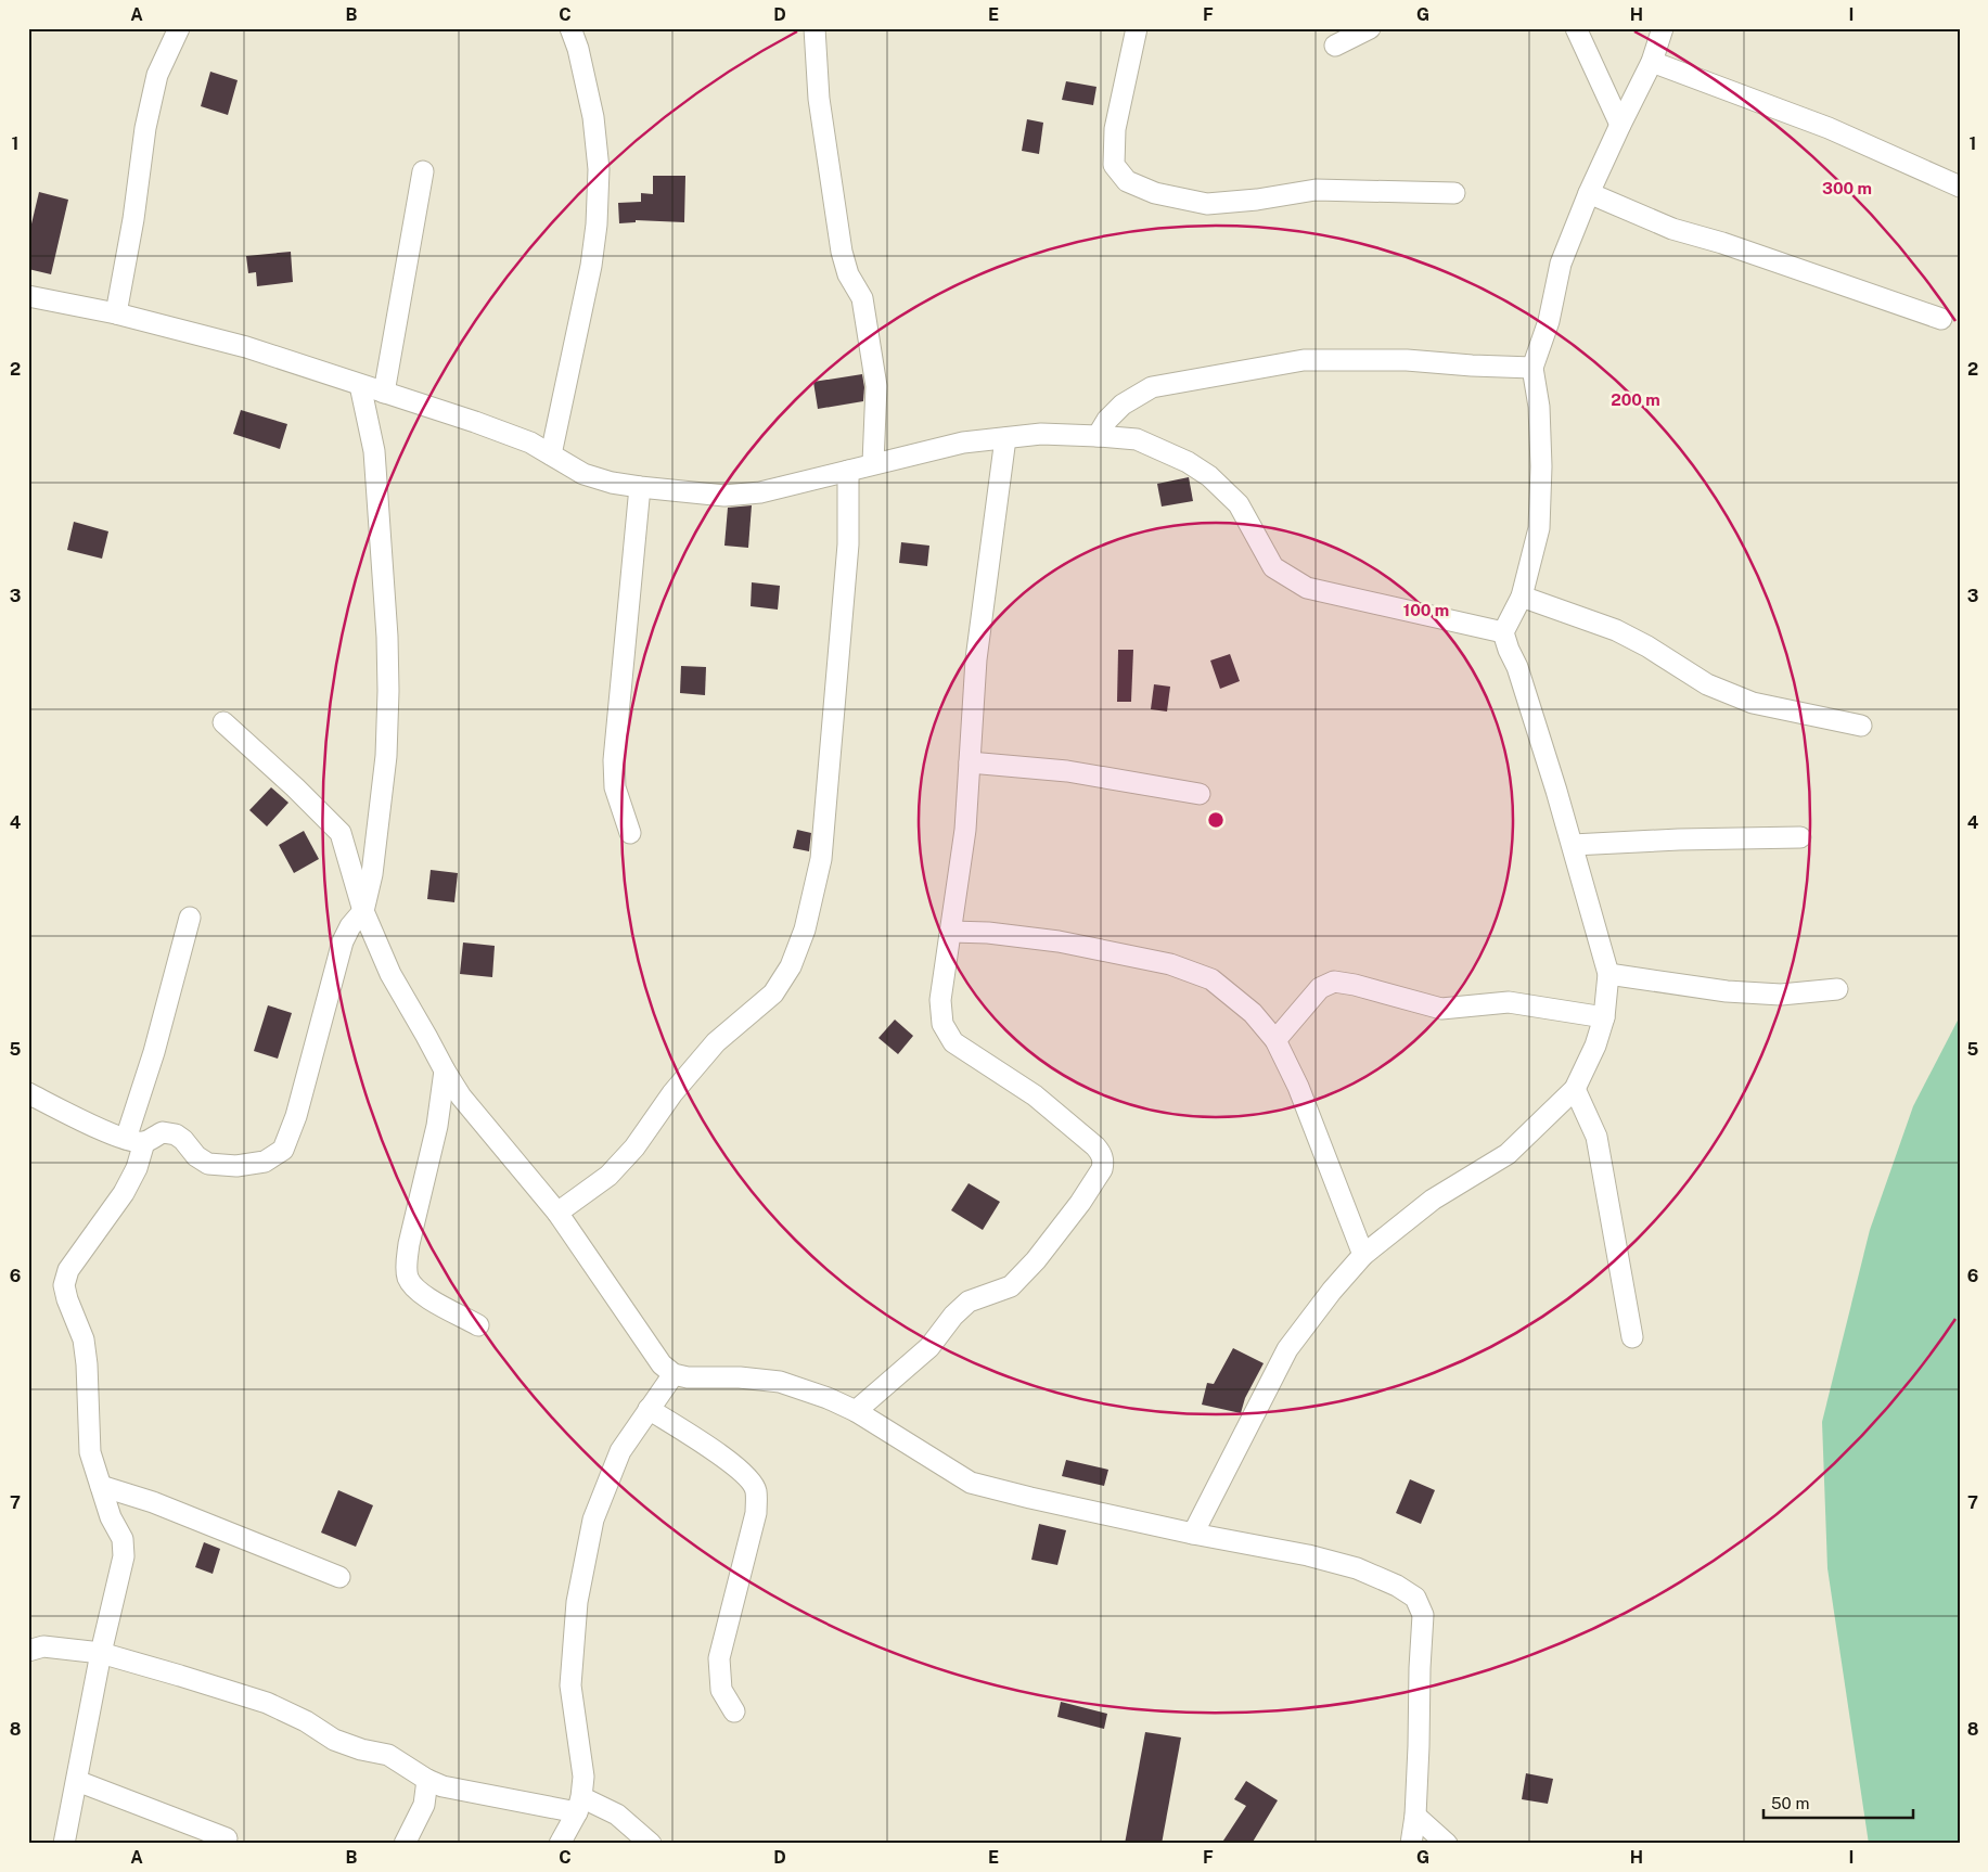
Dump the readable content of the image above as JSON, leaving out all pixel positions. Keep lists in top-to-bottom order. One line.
{"scale_bar":"50 m","grid":{"columns":["A","B","C","D","E","F","G","H","I"],"rows":["1","2","3","4","5","6","7","8"]},"rings":["300 m","200 m","100 m"]}
